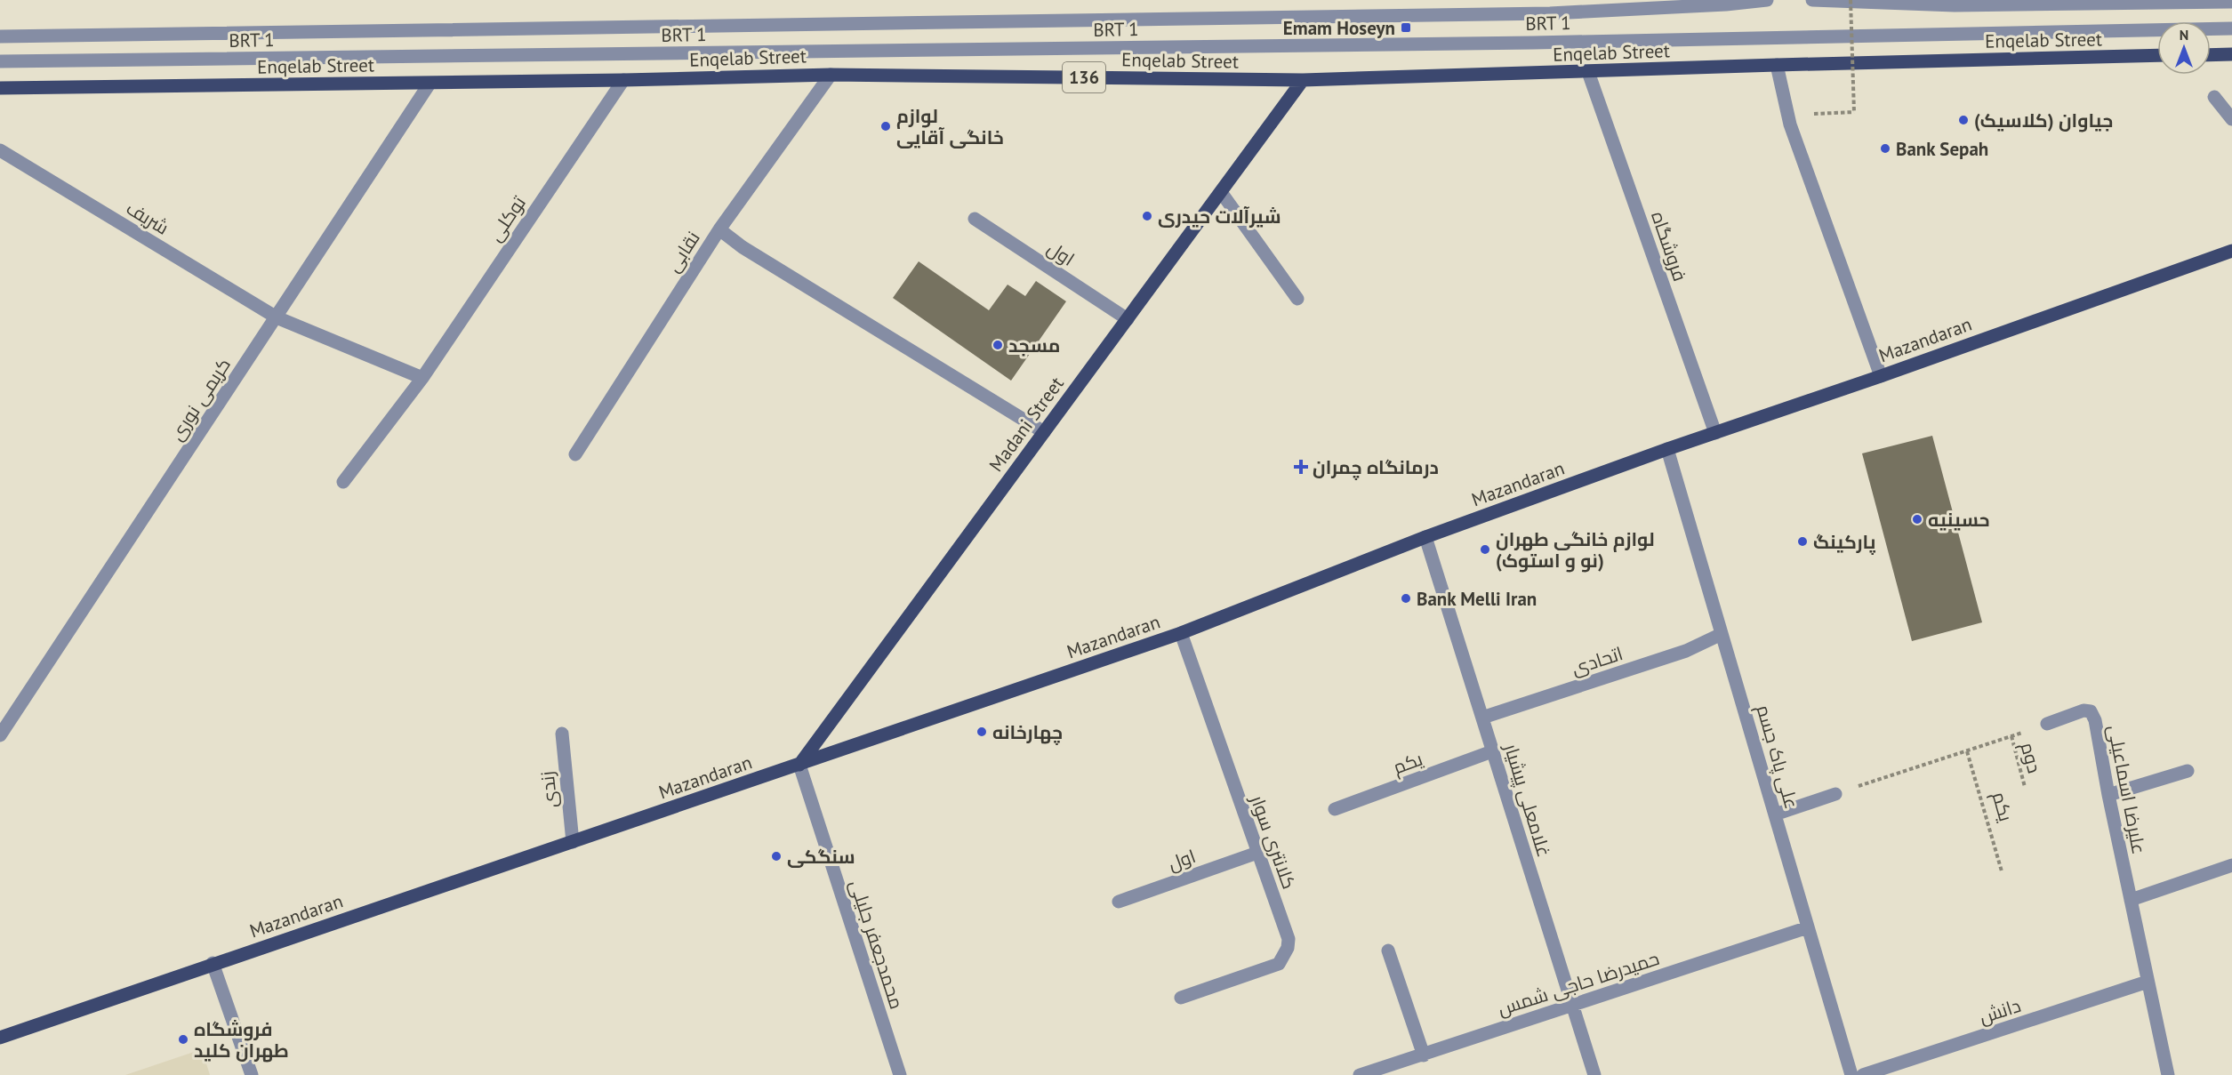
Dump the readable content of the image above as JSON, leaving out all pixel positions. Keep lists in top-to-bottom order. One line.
{"streets":{"main road":["Enqelab Street","136","Mazandaran","Madani Street"],"street":["BRT 1","شریف","توکلی","فروشگاه","نقابی","اول","کریمی نوری","اتحادی","علی پاک جسم","یکم","زندی","علیرضا اسماعیلی","غلامعلی پیشیار","کلانتری سوار","محمدجعفر جلیلی","حمیدرضا حاجی شمس","دانش"],"path":["دوم"]},"crossings":[["Enqelab Street","توکلی"],["Enqelab Street","فروشگاه"],["Enqelab Street","نقابی"],["Enqelab Street","کریمی نوری"],["Enqelab Street","Madani Street"],["شریف","کریمی نوری"],["فروشگاه","Mazandaran"],["اول","Madani Street"],["اول","کلانتری سوار"],["Mazandaran","Madani Street"],["Mazandaran","علی پاک جسم"],["Mazandaran","زندی"],["Mazandaran","غلامعلی پیشیار"],["Mazandaran","کلانتری سوار"],["Mazandaran","محمدجعفر جلیلی"],["Madani Street","محمدجعفر جلیلی"],["اتحادی","علی پاک جسم"],["اتحادی","غلامعلی پیشیار"],["علی پاک جسم","حمیدرضا حاجی شمس"],["یکم","غلامعلی پیشیار"],["علیرضا اسماعیلی","دانش"],["غلامعلی پیشیار","حمیدرضا حاجی شمس"]],"places":{"transit":["Emam Hoseyn"],"other":["جیاوان (کلاسیک)","لوازم خانگی آقایی","Bank Sepah","شیرآلات حیدری","مسجد","حسینیه","پارکینگ","لوازم خانگی طهران (نو و استوک)","Bank Melli Iran","چهارخانه","سنگکی","فروشگاه طهران کلید"],"health":["درمانگاه چمران"]},"north":"top"}
